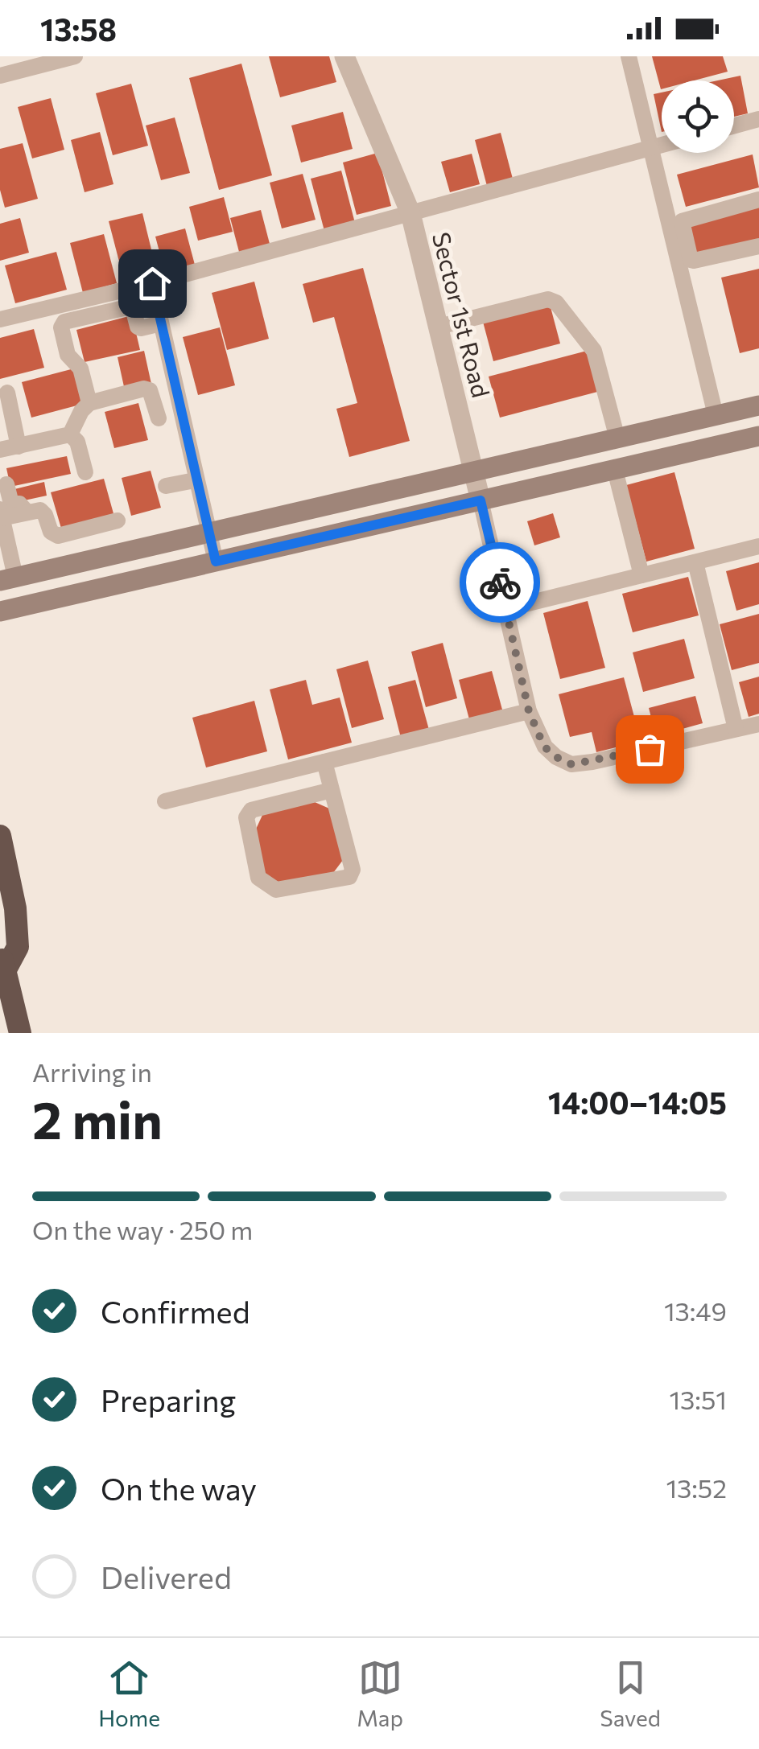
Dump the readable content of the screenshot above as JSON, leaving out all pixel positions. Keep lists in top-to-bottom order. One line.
{"streets":{"street":["Sector 1st Road"]},"page":{"status":"13:58","heading":["2 min","Arriving in","14:00–14:05"],"bar":"On the way · 250 m","list":[["Confirmed","13:49"],["Preparing","13:51"],["On the way","13:52"],"Delivered"],"tabs":["Home","Map","Saved"]}}
